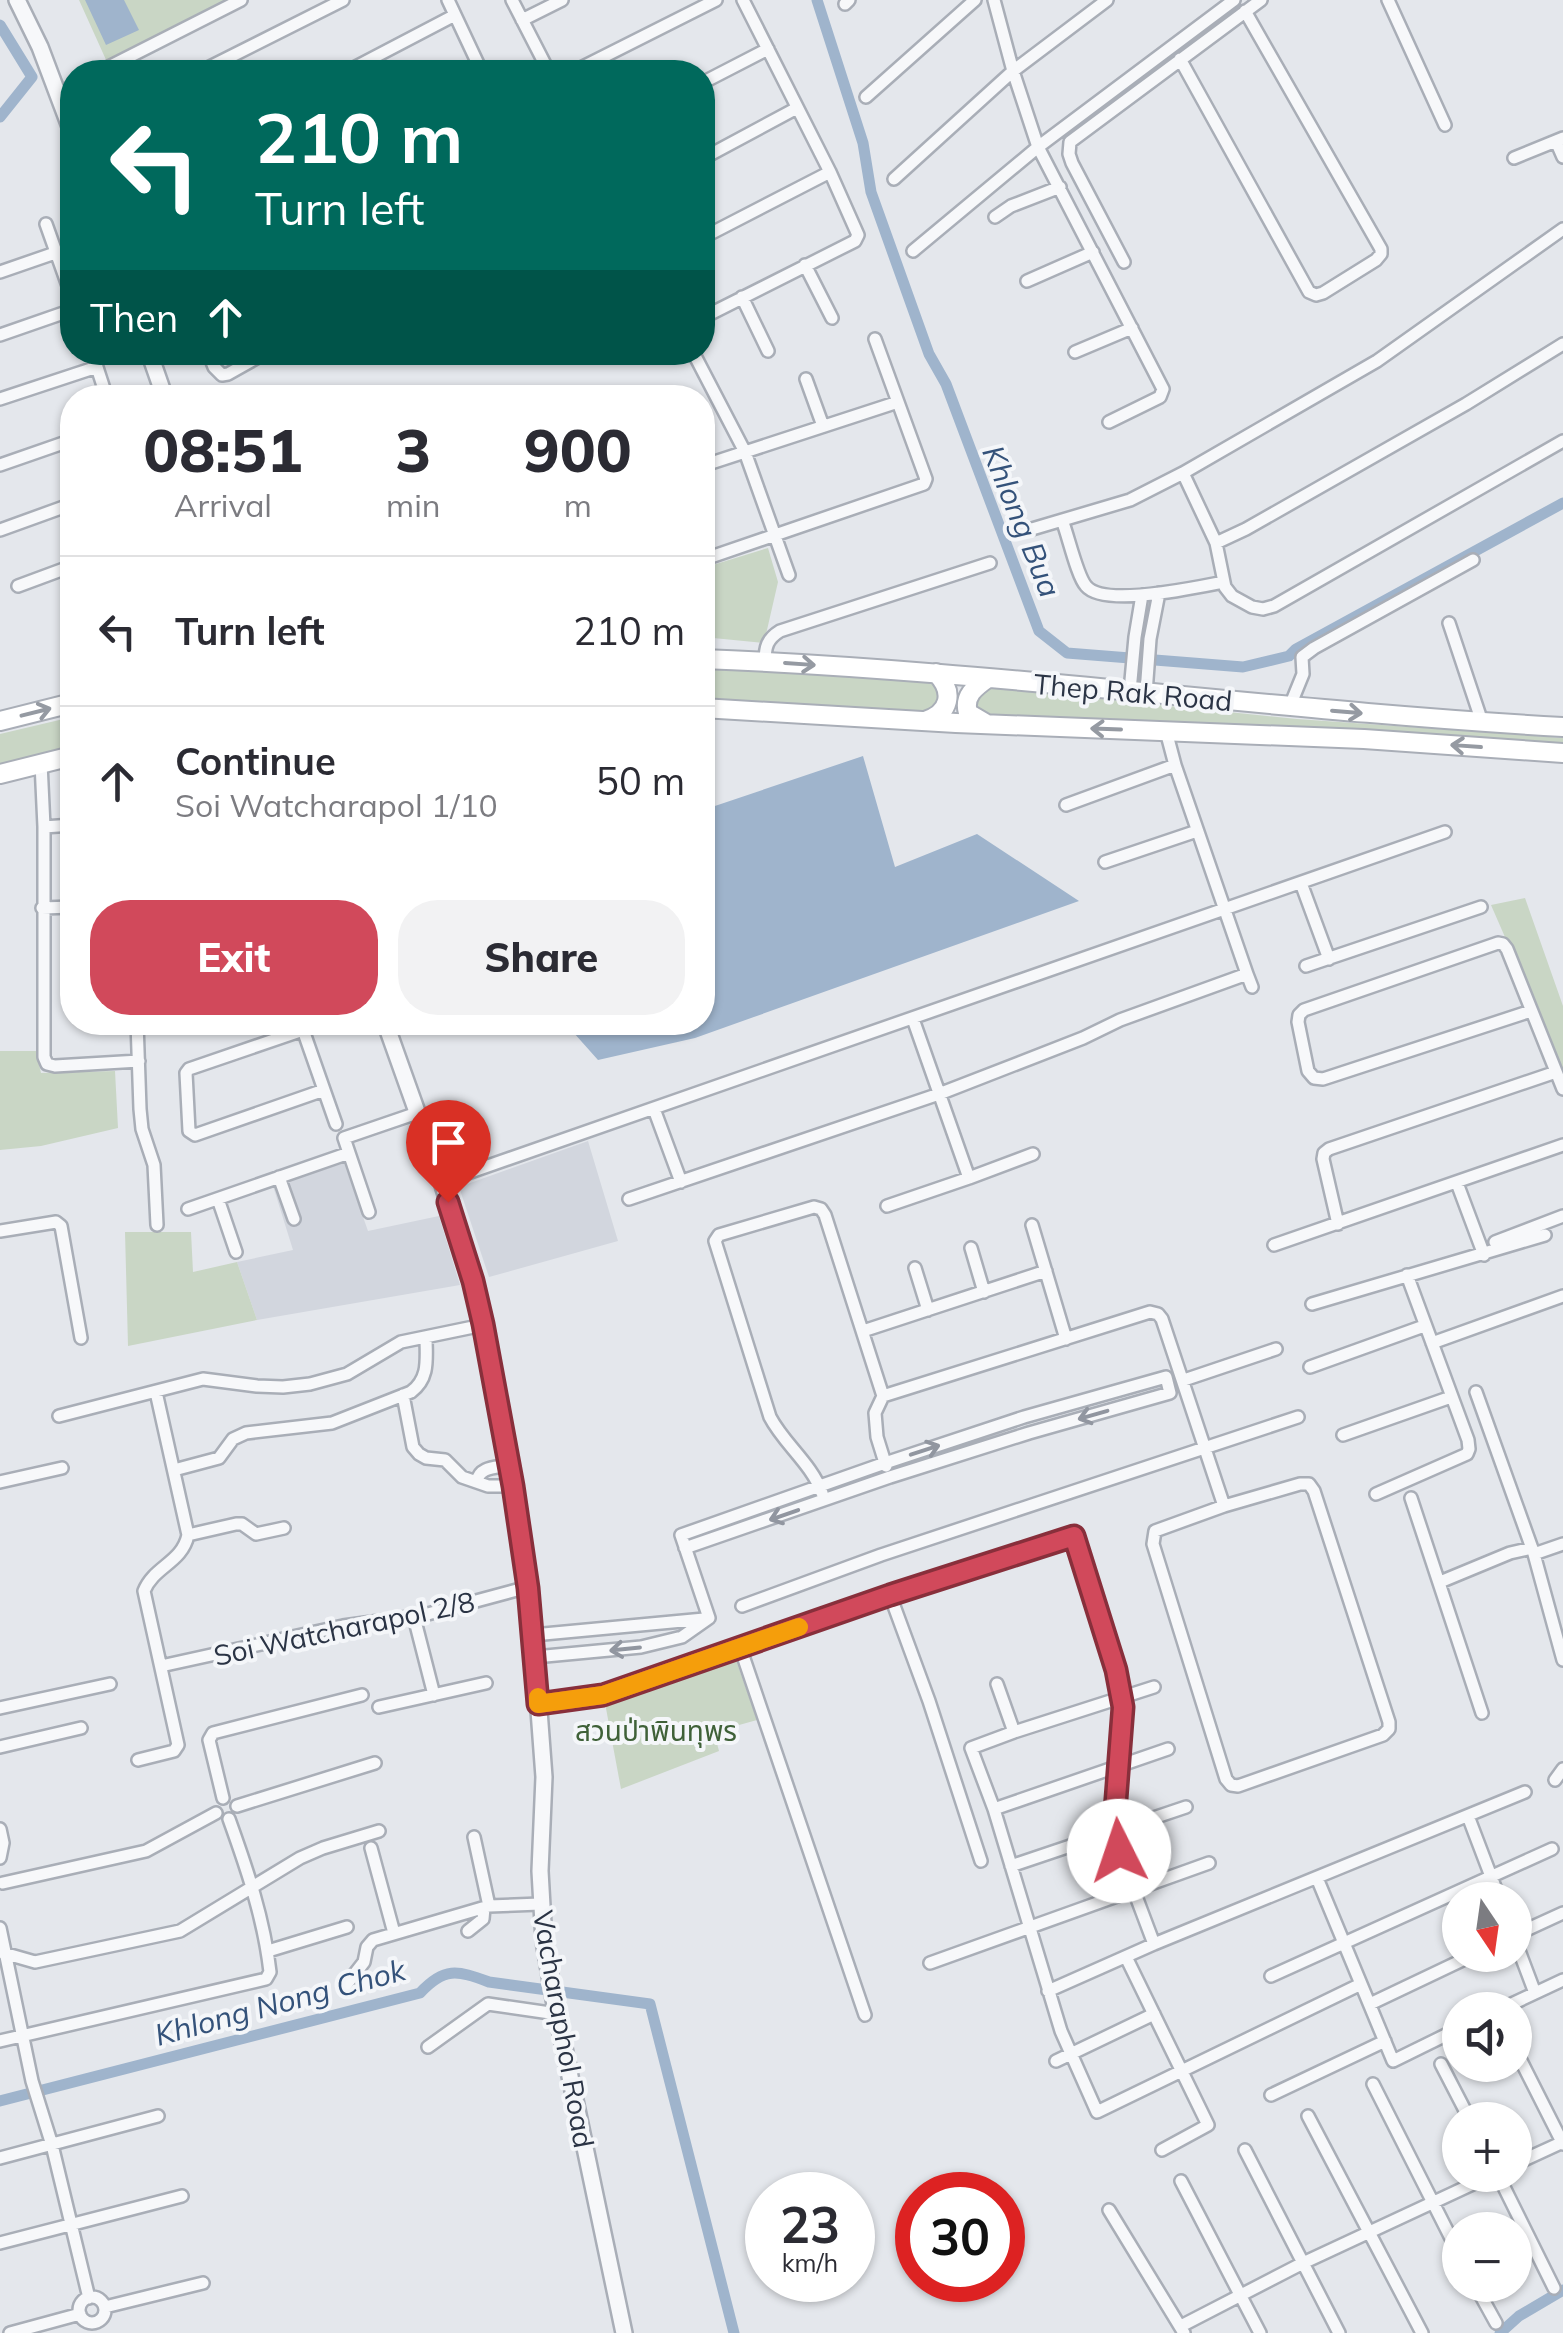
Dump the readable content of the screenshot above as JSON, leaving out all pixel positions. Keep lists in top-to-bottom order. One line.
{"streets":{"main road":["Thep Rak Road"],"street":["Soi Watcharapol 2/8","Vacharaphol Road"]},"crossings":[["Soi Watcharapol 2/8","Vacharaphol Road"]],"water":["Khlong Bua","Khlong Nong Chok"],"parks":["สวนป่าพินทุพร"],"north":"bottom","page":{"turn":["210 m","Turn left"],"then":"Then","eta":["08:51","Arrival","3","min","900","m"],"list":[{"name":"Turn left","value":"210 m"},{"name":"Continue","note":"Soi Watcharapol 1/10","value":"50 m"}],"buttons":["Exit","Share"],"map_buttons":["+","−"],"speed":"23 km/h","limit":"30"}}
